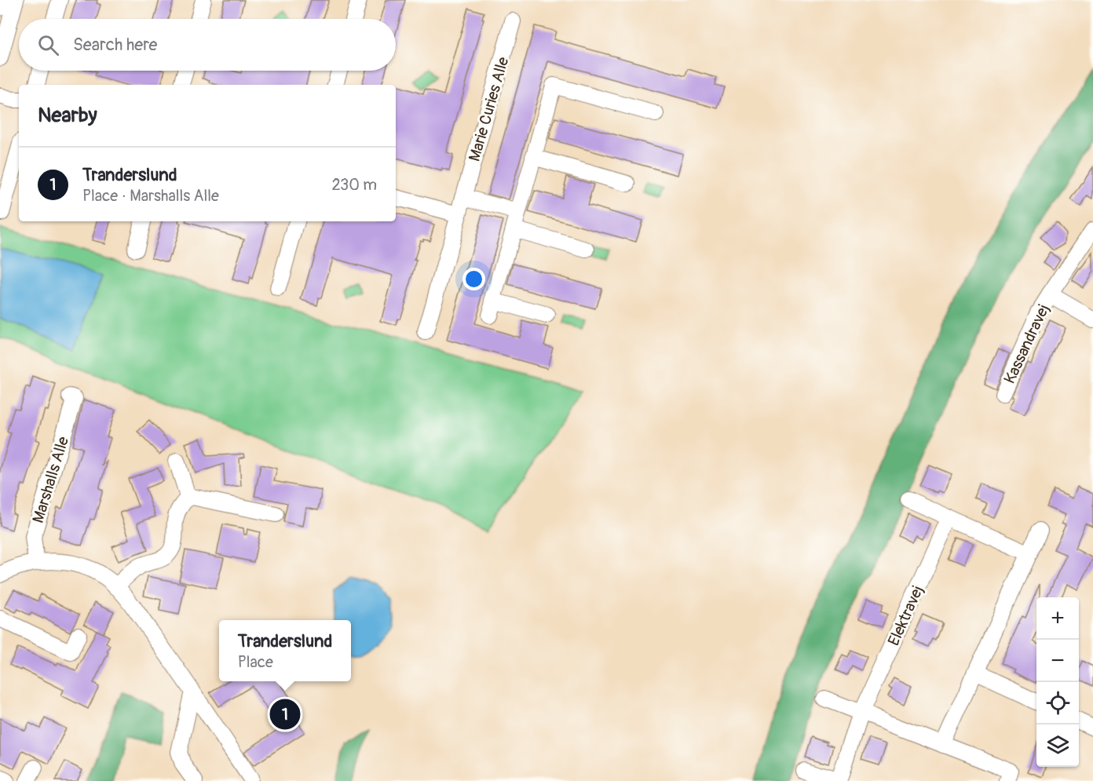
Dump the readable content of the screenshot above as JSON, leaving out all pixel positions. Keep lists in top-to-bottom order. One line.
{"streets":{"street":["Marie Curies Alle","Kassandravej","Marshalls Alle","Elektravej"]},"page":{"search":"Search here","heading":"Nearby","list":[{"mark":"1","name":"Tranderslund","note":"Place · Marshalls Alle","value":"230 m"}],"map_buttons":["+","−"],"popup":["Tranderslund","Place"],"pins":"1"}}
